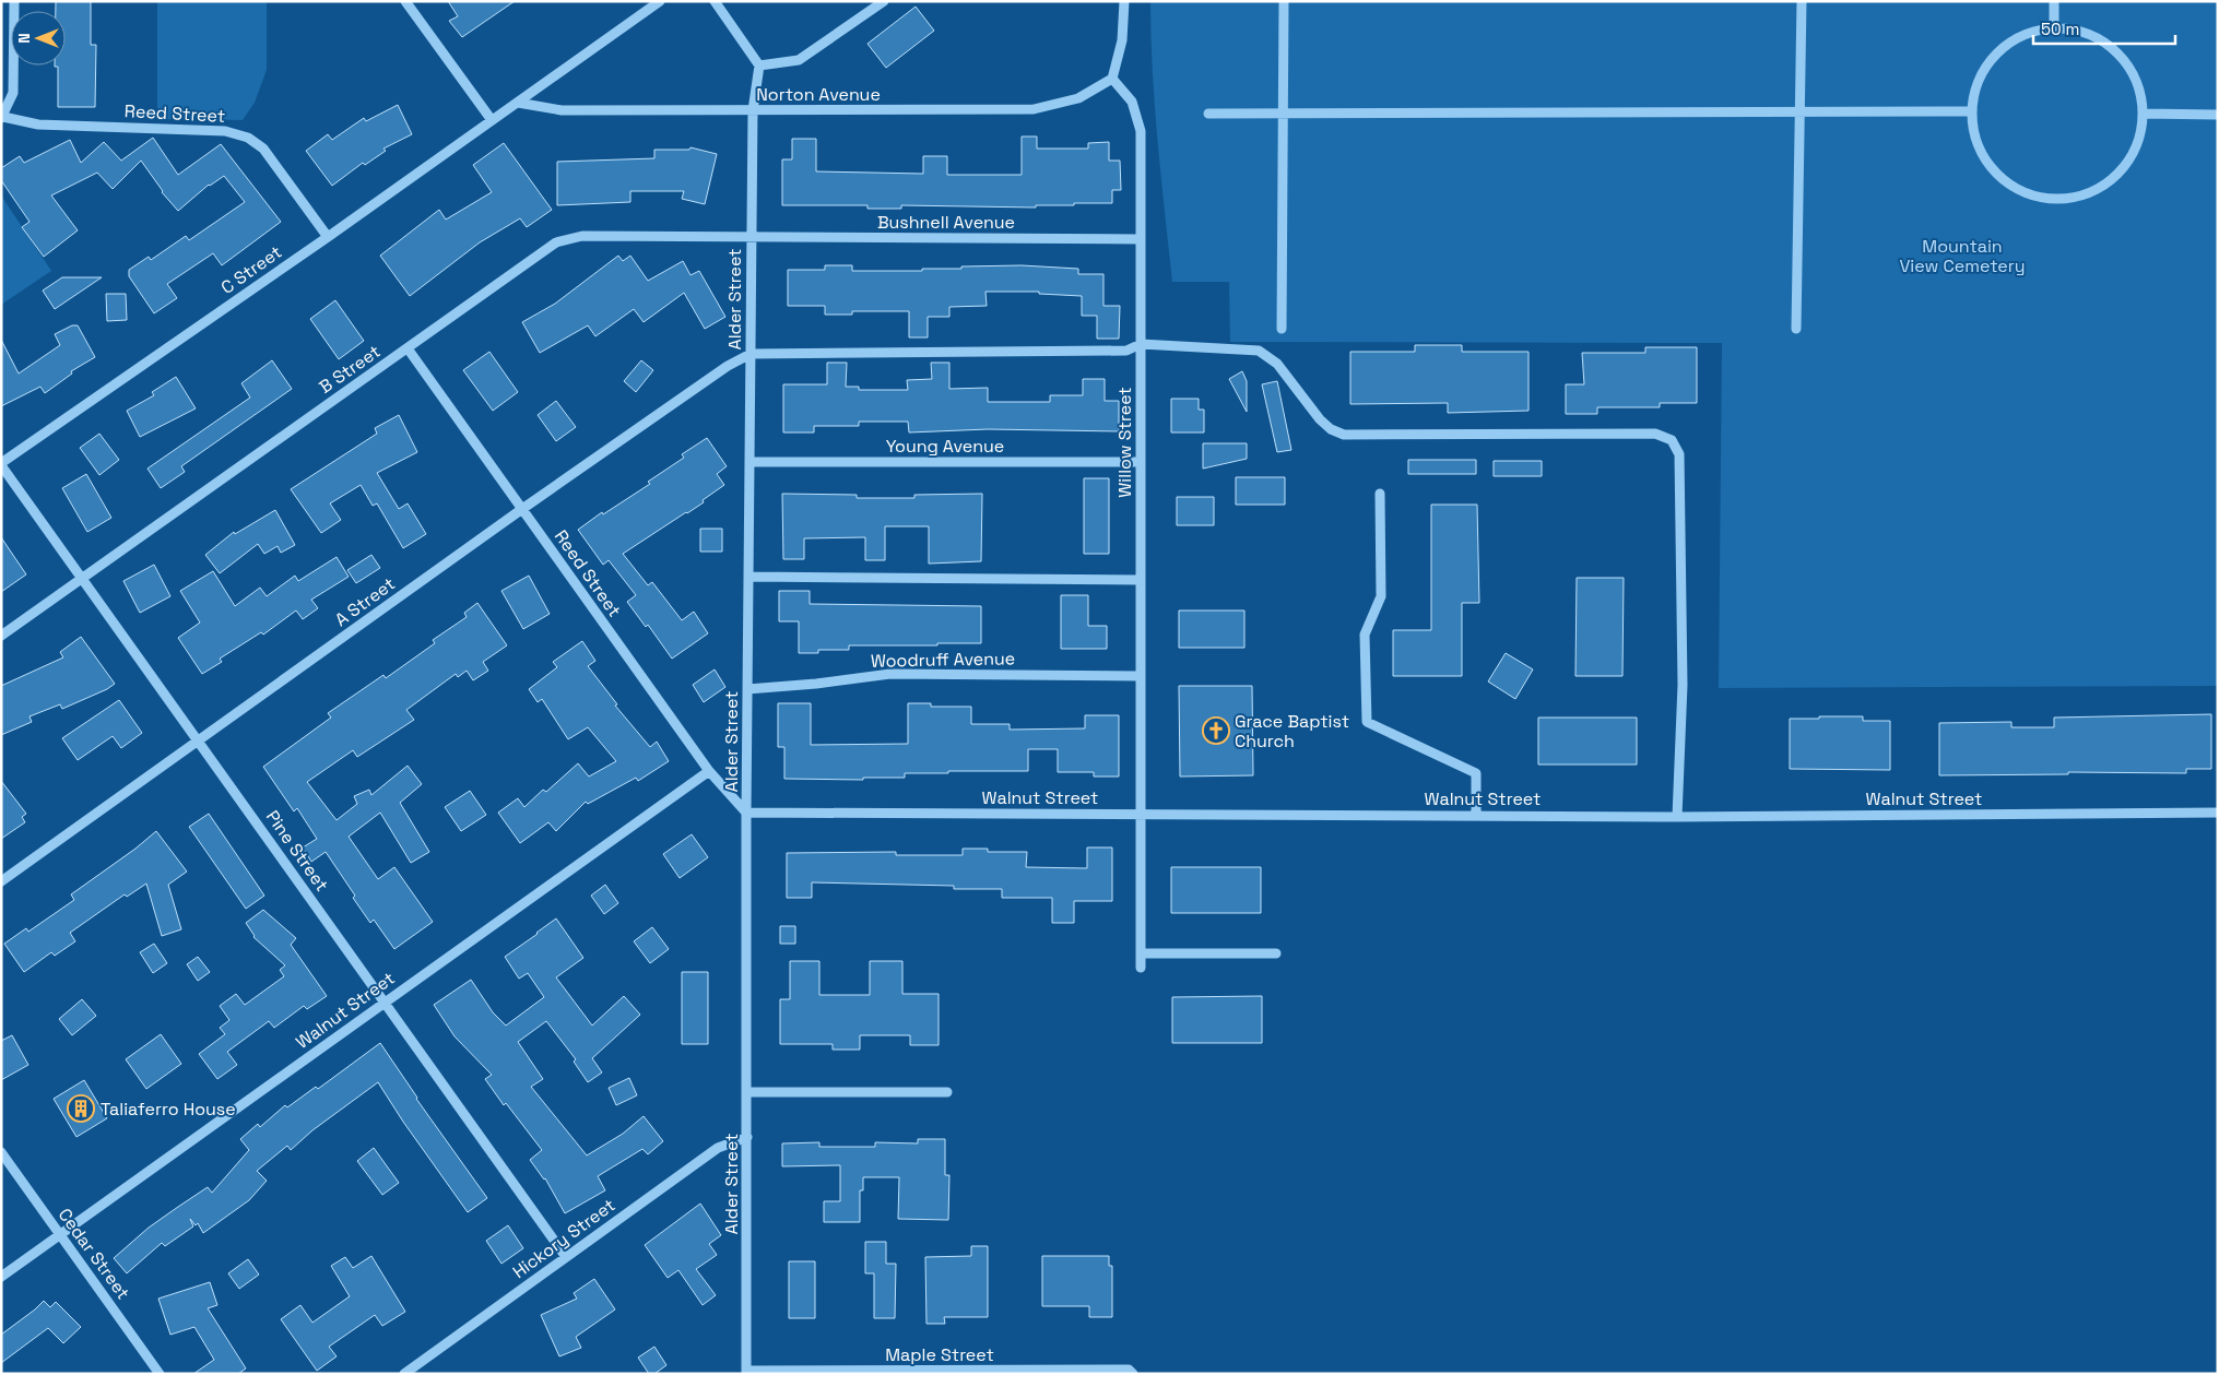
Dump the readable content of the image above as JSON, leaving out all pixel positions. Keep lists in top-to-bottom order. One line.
{"streets":{"street":["Norton Avenue","Reed Street","Bushnell Avenue","C Street","Alder Street","B Street","Willow Street","Young Avenue","A Street","Woodruff Avenue","Walnut Street","Pine Street","Hickory Street","Cedar Street","Maple Street"]},"crossings":[["Norton Avenue","C Street"],["Norton Avenue","Alder Street"],["Norton Avenue","Willow Street"],["Reed Street","C Street"],["Reed Street","Alder Street"],["Reed Street","B Street"],["Reed Street","A Street"],["Reed Street","Walnut Street"],["Bushnell Avenue","Alder Street"],["Bushnell Avenue","B Street"],["Bushnell Avenue","Willow Street"],["C Street","Pine Street"],["Alder Street","B Street"],["Alder Street","Young Avenue"],["Alder Street","A Street"],["Alder Street","Woodruff Avenue"],["Alder Street","Walnut Street"],["Alder Street","Hickory Street"],["Alder Street","Maple Street"],["B Street","Pine Street"],["Willow Street","Young Avenue"],["Willow Street","Woodruff Avenue"],["Willow Street","Walnut Street"],["A Street","Pine Street"],["Walnut Street","Pine Street"],["Walnut Street","Cedar Street"],["Pine Street","Hickory Street"]],"parks":["Mountain View Cemetery"],"places":{"church":["Grace Baptist Church"],"building":["Taliaferro House"]},"scale_bar":"50 m","north":"left"}
